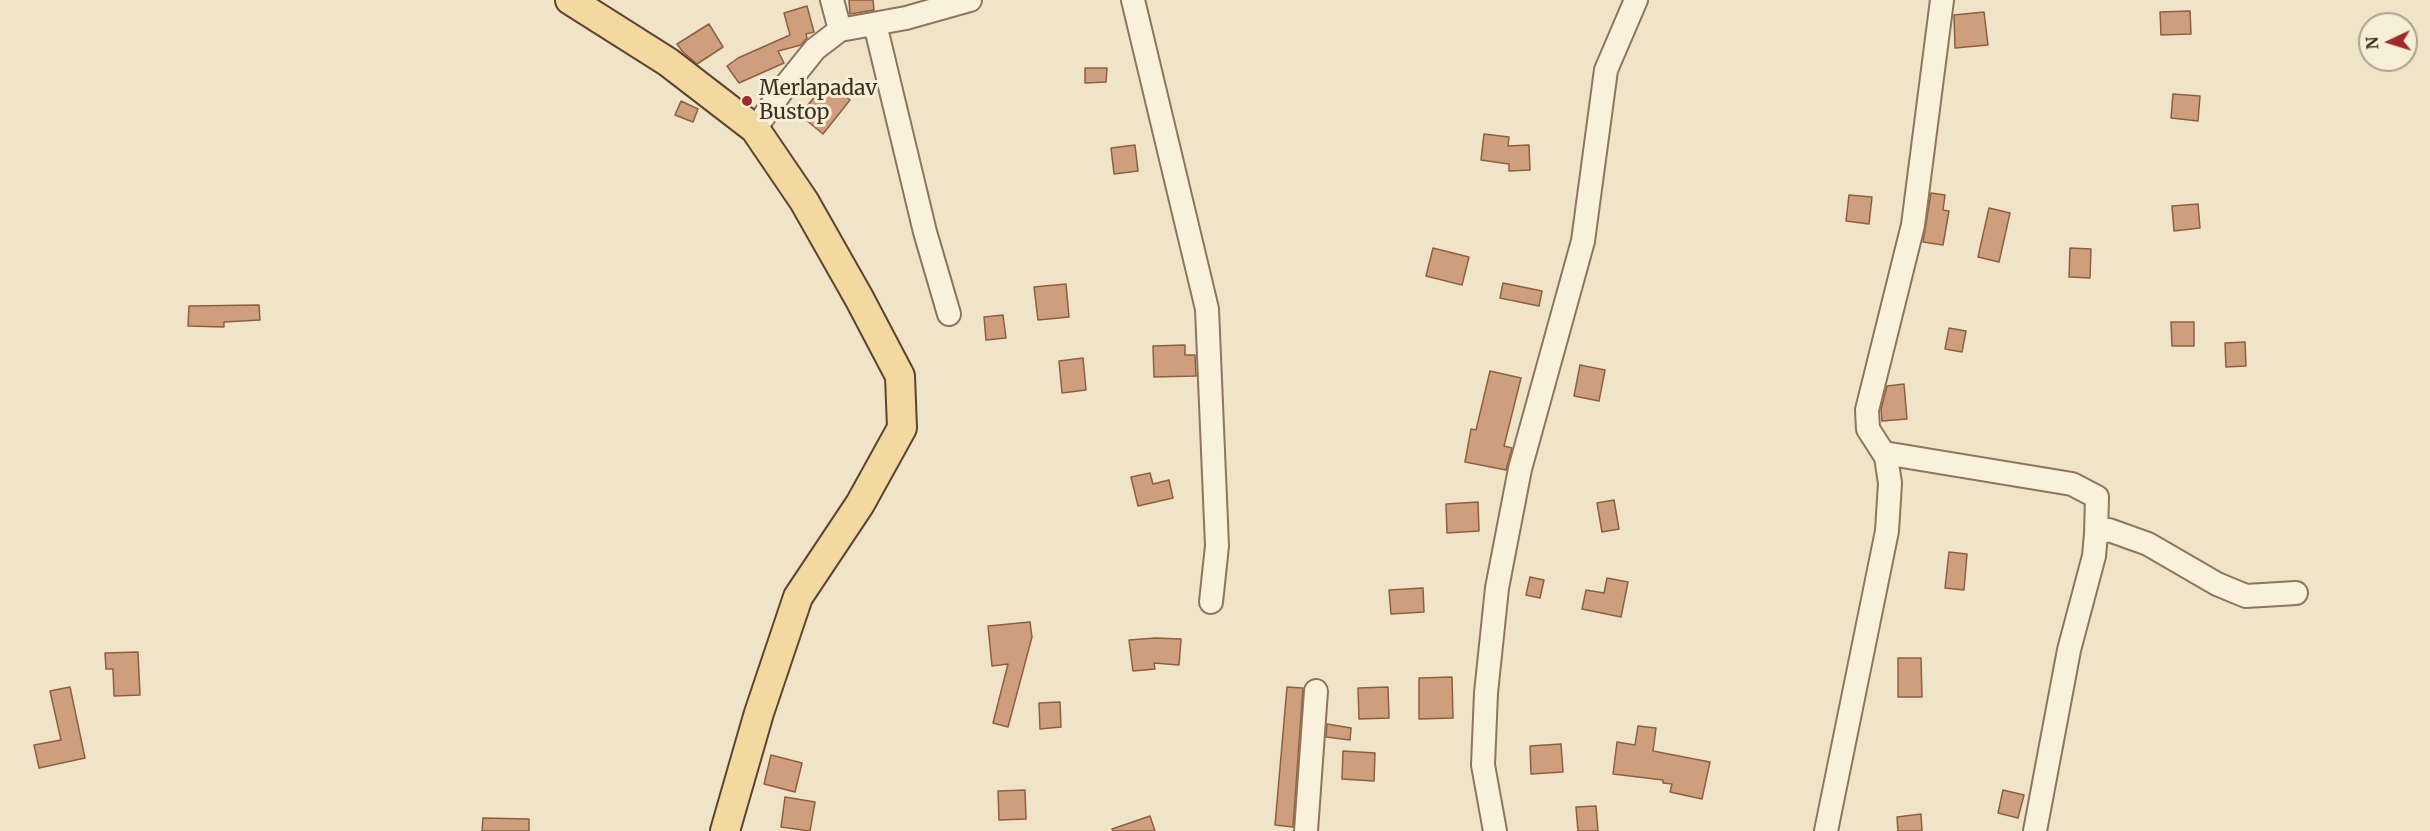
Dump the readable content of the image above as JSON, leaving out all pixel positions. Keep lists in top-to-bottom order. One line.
{"places":["Merlapadav Bustop"],"north":"left"}
